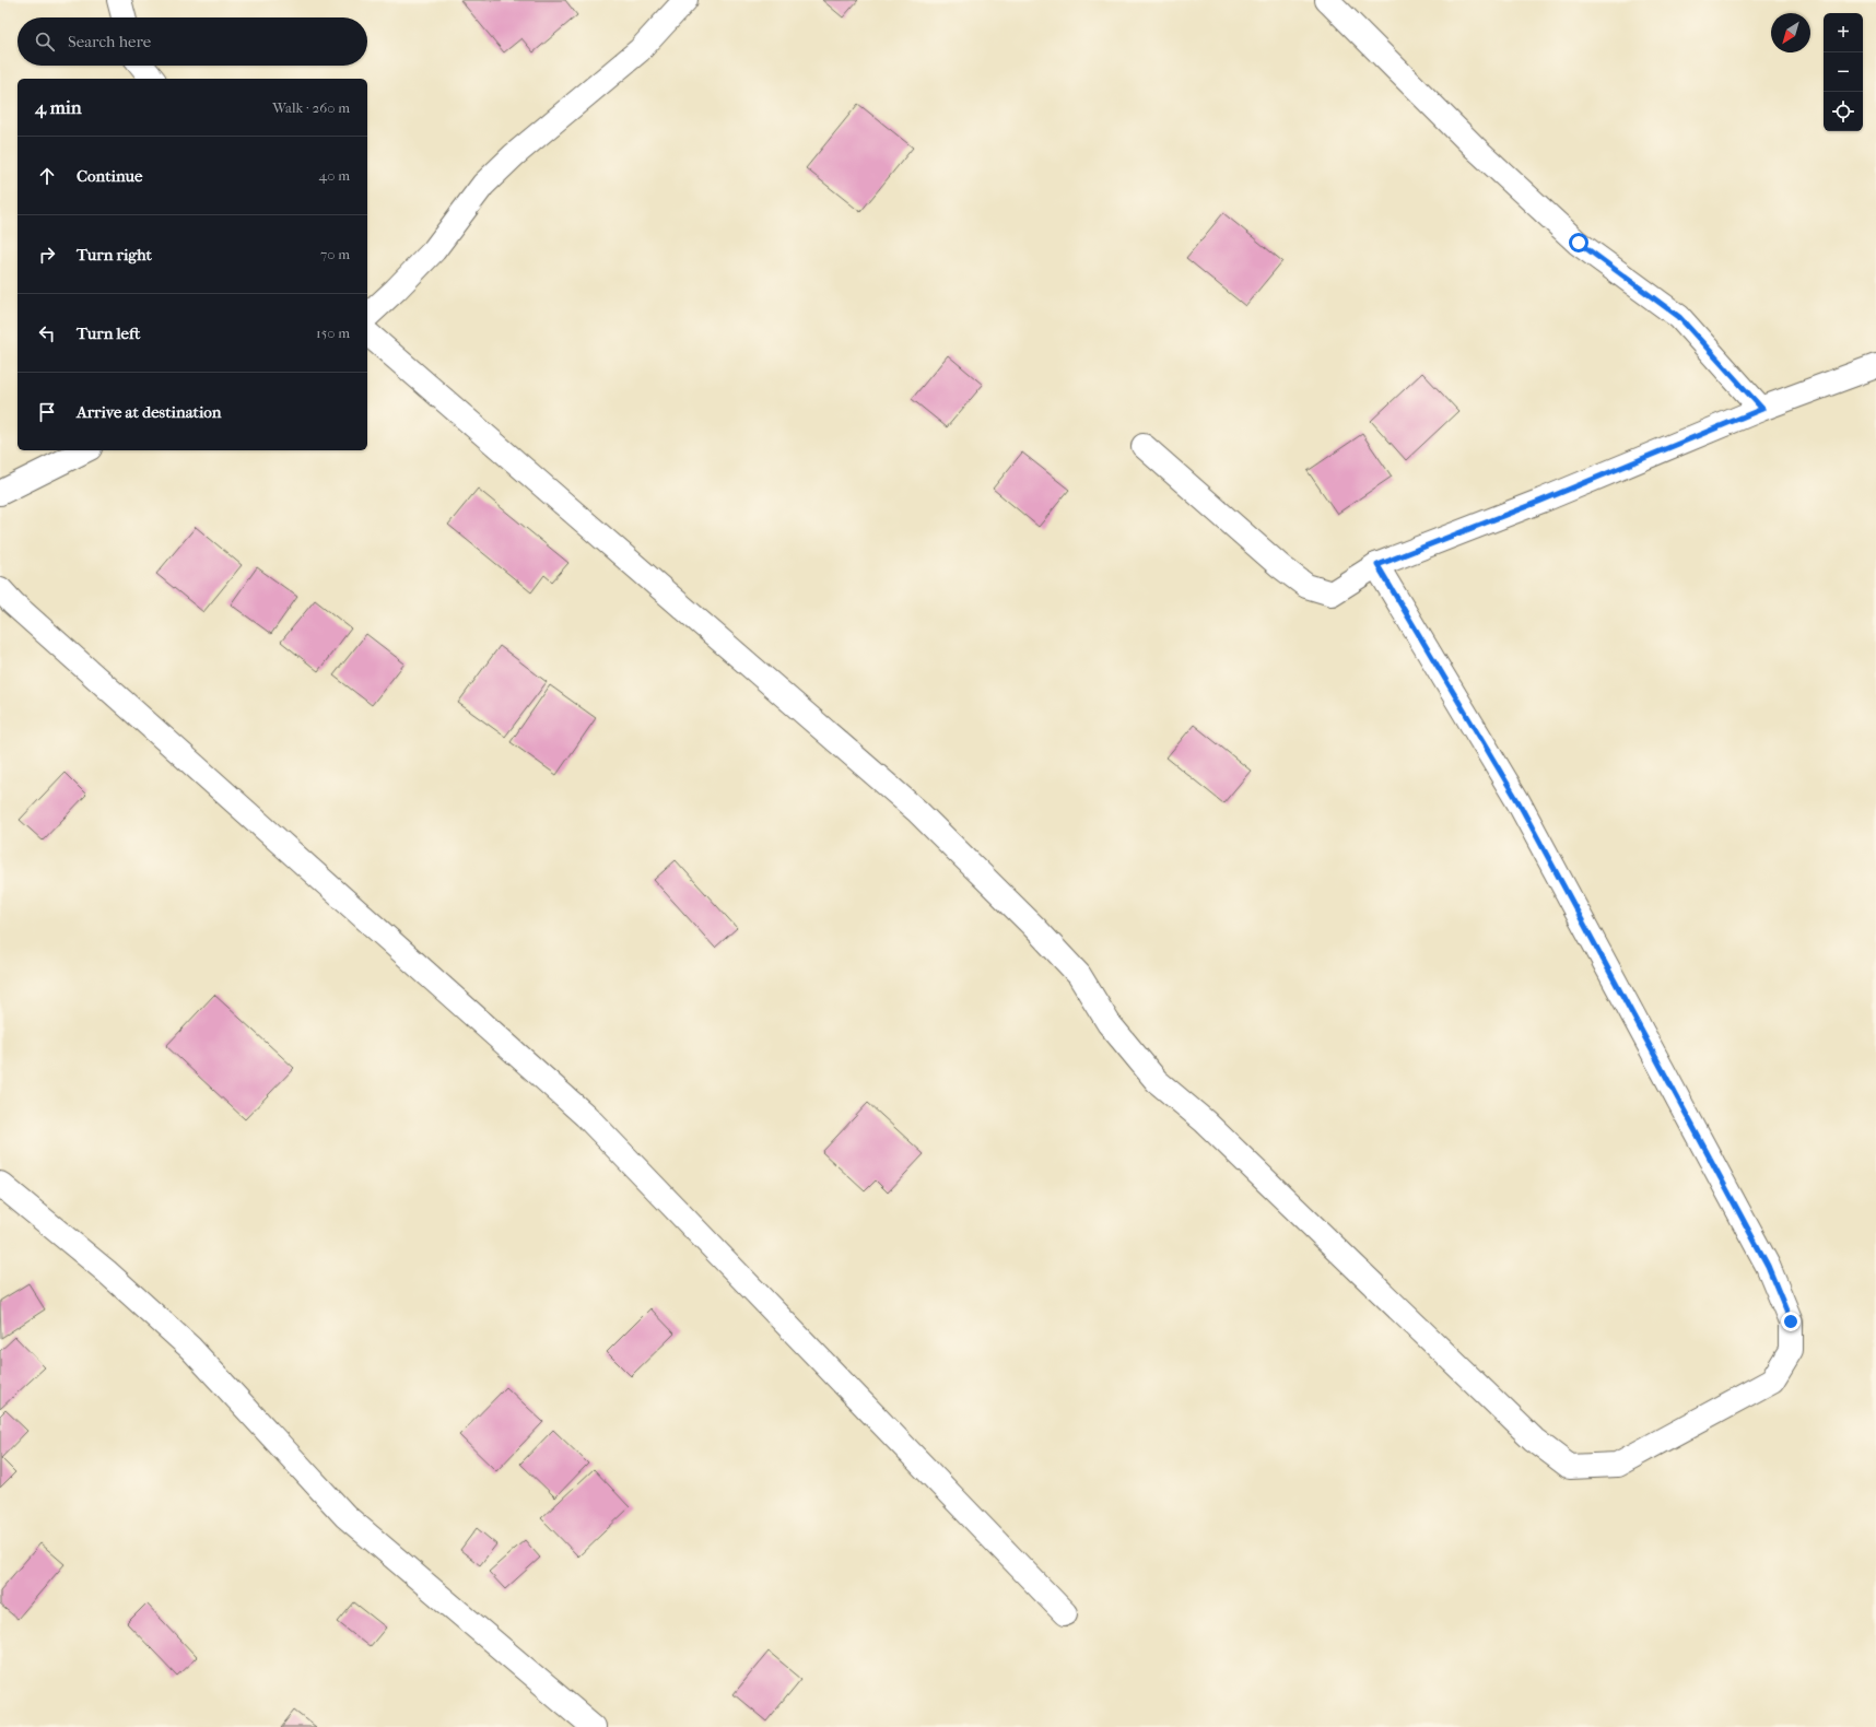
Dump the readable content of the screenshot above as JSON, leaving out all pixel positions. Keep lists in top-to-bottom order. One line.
{"north":"bottom left","page":{"map_buttons":["+","−"],"search":"Search here","heading":["4 min","Walk · 260 m"],"list":[["Continue","40 m"],["Turn right","70 m"],["Turn left","150 m"],"Arrive at destination"]}}
